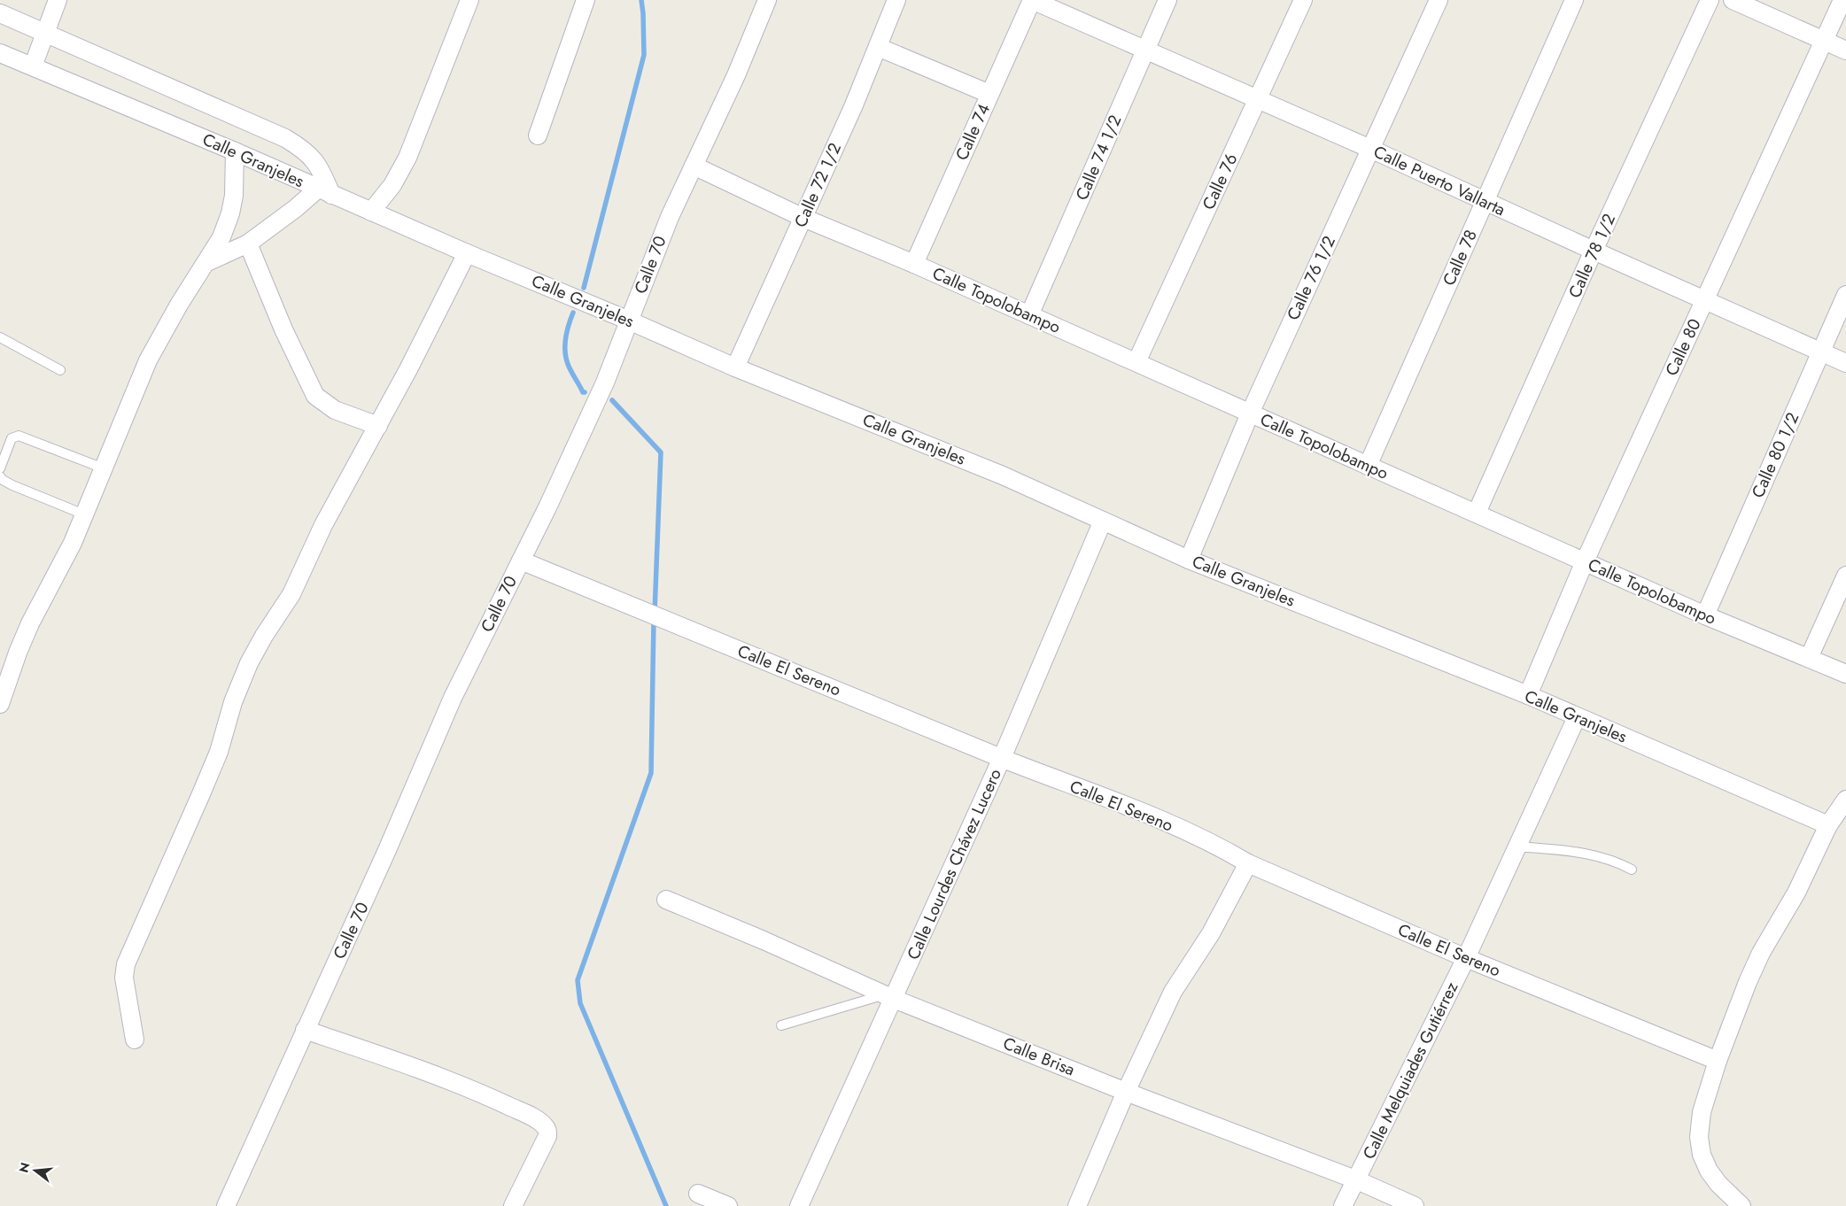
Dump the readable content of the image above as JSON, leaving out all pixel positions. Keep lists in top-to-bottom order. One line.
{"streets":{"street":["Calle 74","Calle 74 1/2","Calle Granjeles","Calle Puerto Vallarta","Calle 76","Calle 72 1/2","Calle 78 1/2","Calle 78","Calle 70","Calle 76 1/2","Calle Topolobampo","Calle 80","Calle 80 1/2","Calle El Sereno","Calle Lourdes Chávez Lucero","Calle Brisa","Calle Melquiades Gutiérrez"]},"crossings":[["Calle 74","Calle Puerto Vallarta"],["Calle 74","Calle Topolobampo"],["Calle 74 1/2","Calle Puerto Vallarta"],["Calle 74 1/2","Calle Topolobampo"],["Calle Granjeles","Calle 72 1/2"],["Calle Granjeles","Calle 70"],["Calle Granjeles","Calle 76 1/2"],["Calle Granjeles","Calle 80"],["Calle Granjeles","Calle Lourdes Chávez Lucero"],["Calle Granjeles","Calle Melquiades Gutiérrez"],["Calle Puerto Vallarta","Calle 76"],["Calle Puerto Vallarta","Calle 78 1/2"],["Calle Puerto Vallarta","Calle 78"],["Calle Puerto Vallarta","Calle 76 1/2"],["Calle Puerto Vallarta","Calle 80"],["Calle Puerto Vallarta","Calle 80 1/2"],["Calle 76","Calle Topolobampo"],["Calle 72 1/2","Calle Topolobampo"],["Calle 78 1/2","Calle Topolobampo"],["Calle 78","Calle Topolobampo"],["Calle 70","Calle Topolobampo"],["Calle 70","Calle El Sereno"],["Calle 76 1/2","Calle Topolobampo"],["Calle Topolobampo","Calle 80"],["Calle Topolobampo","Calle 80 1/2"],["Calle El Sereno","Calle Lourdes Chávez Lucero"],["Calle El Sereno","Calle Melquiades Gutiérrez"],["Calle Lourdes Chávez Lucero","Calle Brisa"],["Calle Brisa","Calle Melquiades Gutiérrez"]],"north":"left"}
